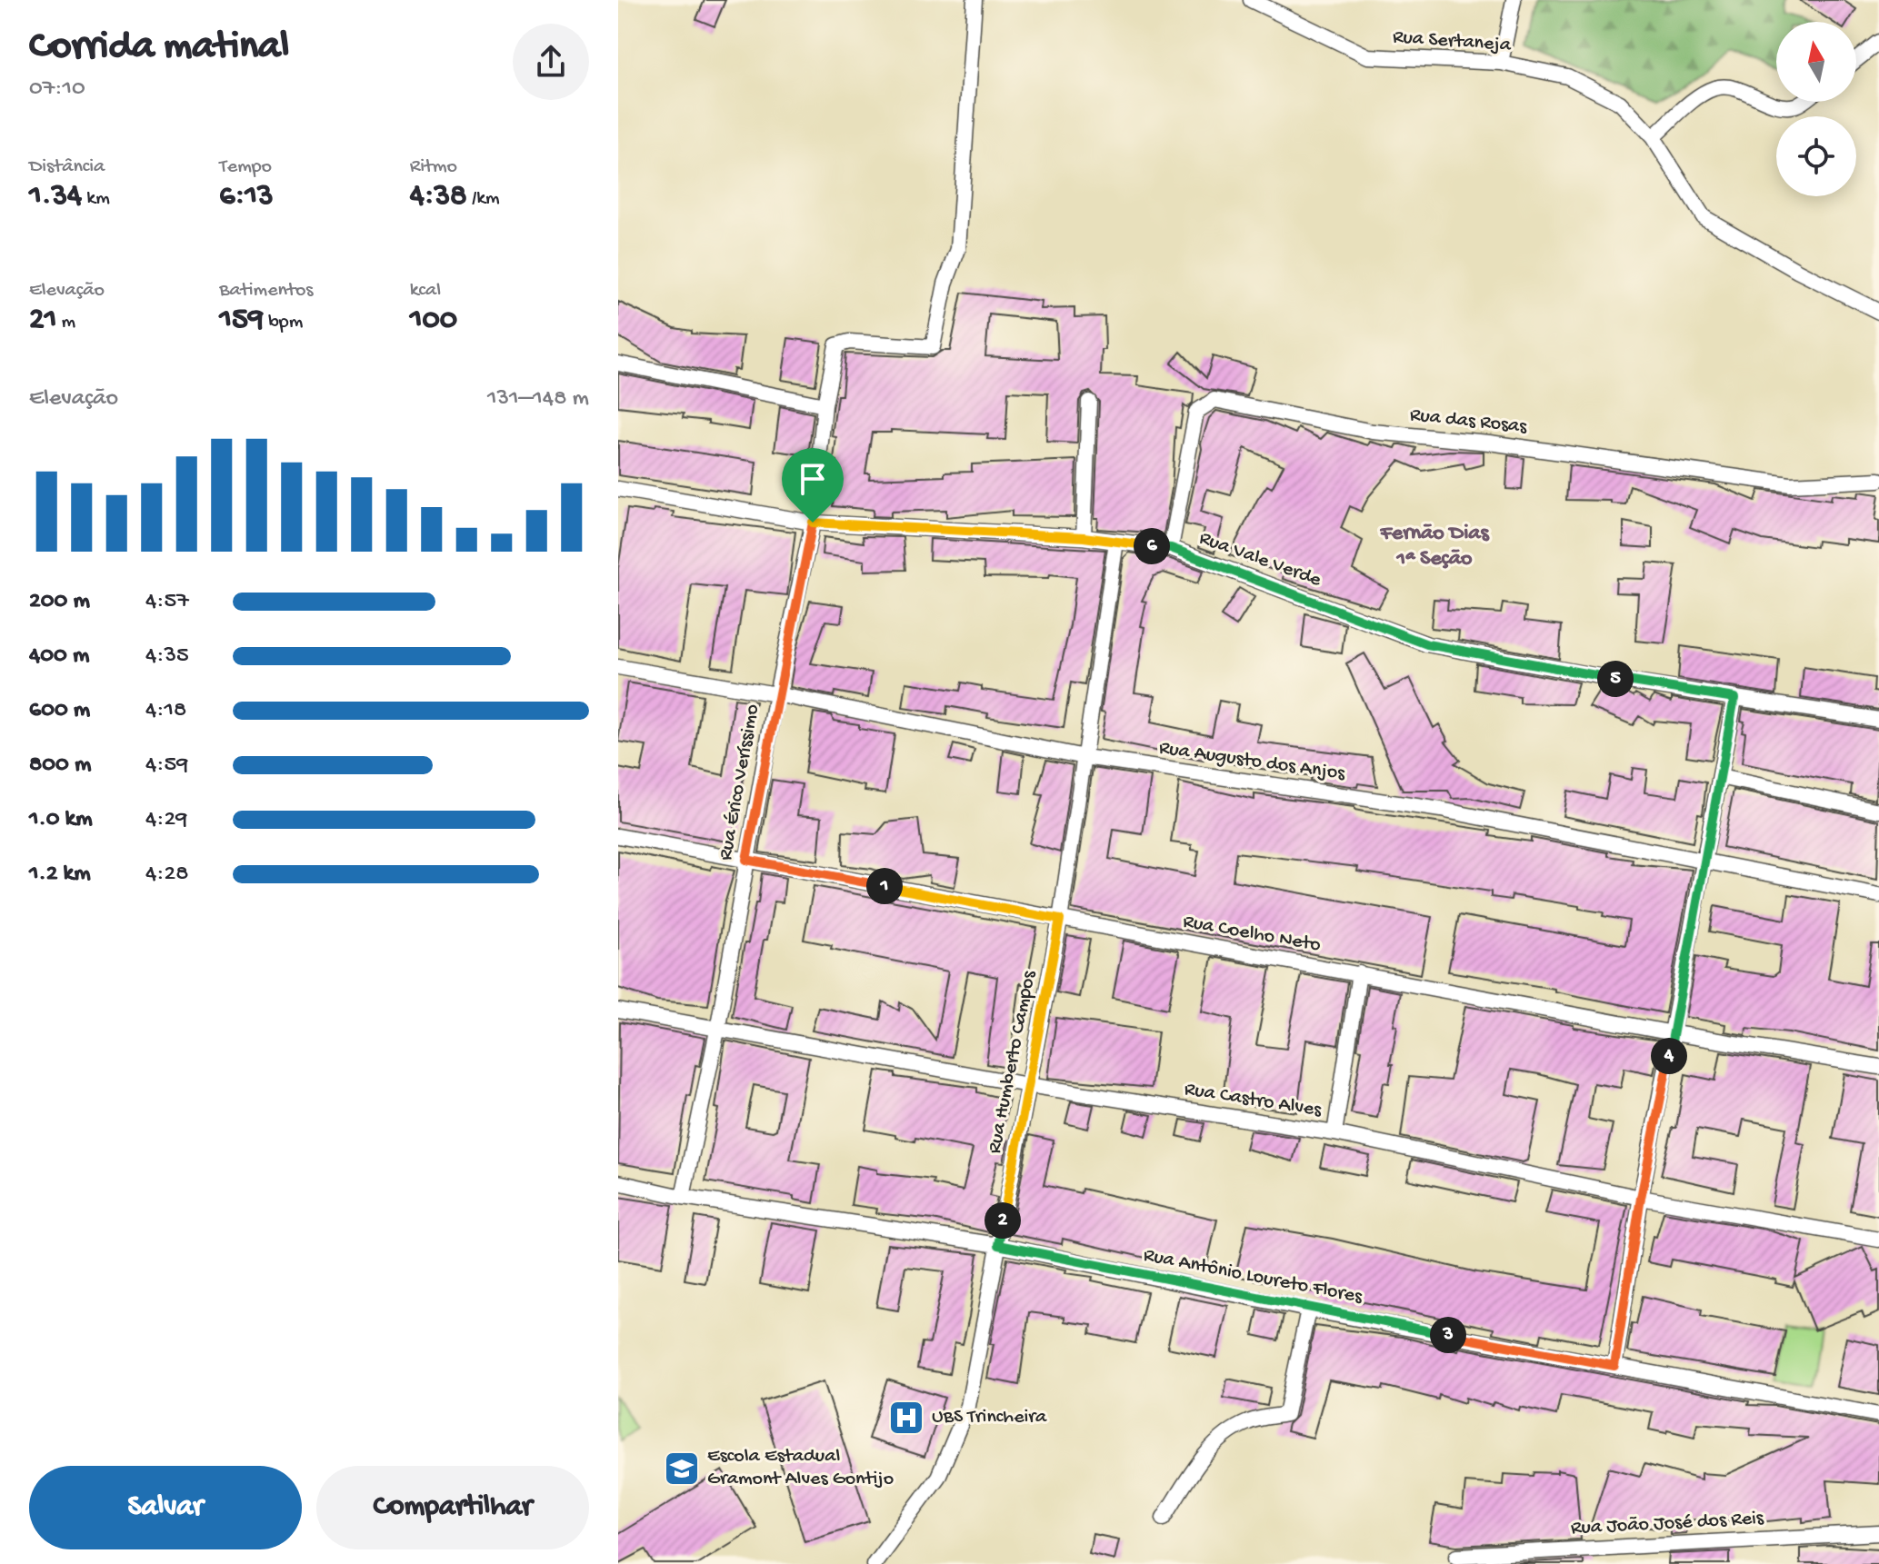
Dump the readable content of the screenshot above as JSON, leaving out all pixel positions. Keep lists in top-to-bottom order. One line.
{"streets":{"street":["Rua Sertaneja","Rua das Rosas","Rua Vale Verde","Rua Augusto dos Anjos","Rua Érico Veríssimo","Rua Coelho Neto","Rua Humberto Campos","Rua Castro Alves","Rua Antônio Loureto Flores","Rua João José dos Reis"]},"crossings":[["Rua das Rosas","Rua Vale Verde"],["Rua Vale Verde","Rua Érico Veríssimo"],["Rua Vale Verde","Rua Humberto Campos"],["Rua Augusto dos Anjos","Rua Érico Veríssimo"],["Rua Augusto dos Anjos","Rua Humberto Campos"],["Rua Érico Veríssimo","Rua Coelho Neto"],["Rua Érico Veríssimo","Rua Castro Alves"],["Rua Érico Veríssimo","Rua Antônio Loureto Flores"],["Rua Coelho Neto","Rua Humberto Campos"],["Rua Humberto Campos","Rua Castro Alves"],["Rua Humberto Campos","Rua Antônio Loureto Flores"]],"districts":["Fernão Dias 1ª Seção"],"places":{"hospital":["UBS Trincheira"],"school or university":["Escola Estadual Gramont Alves Gontijo"]},"north":"top","page":{"heading":["Corrida matinal","07:10"],"stats":[["Distância","1.34 km"],["Tempo","6:13"],["Ritmo","4:38 /km"],["Elevação","21 m"],["Batimentos","159 bpm"],["kcal","100"]],"chart":["Elevação","131–148 m"],"pins":["6","5","1","4","2","3"],"list":[{"name":"200 m","note":"4:57"},{"name":"400 m","note":"4:35"},{"name":"600 m","note":"4:18"},{"name":"800 m","note":"4:59"},{"name":"1.0 km","note":"4:29"},{"name":"1.2 km","note":"4:28"}],"buttons":["Salvar","Compartilhar"]}}
